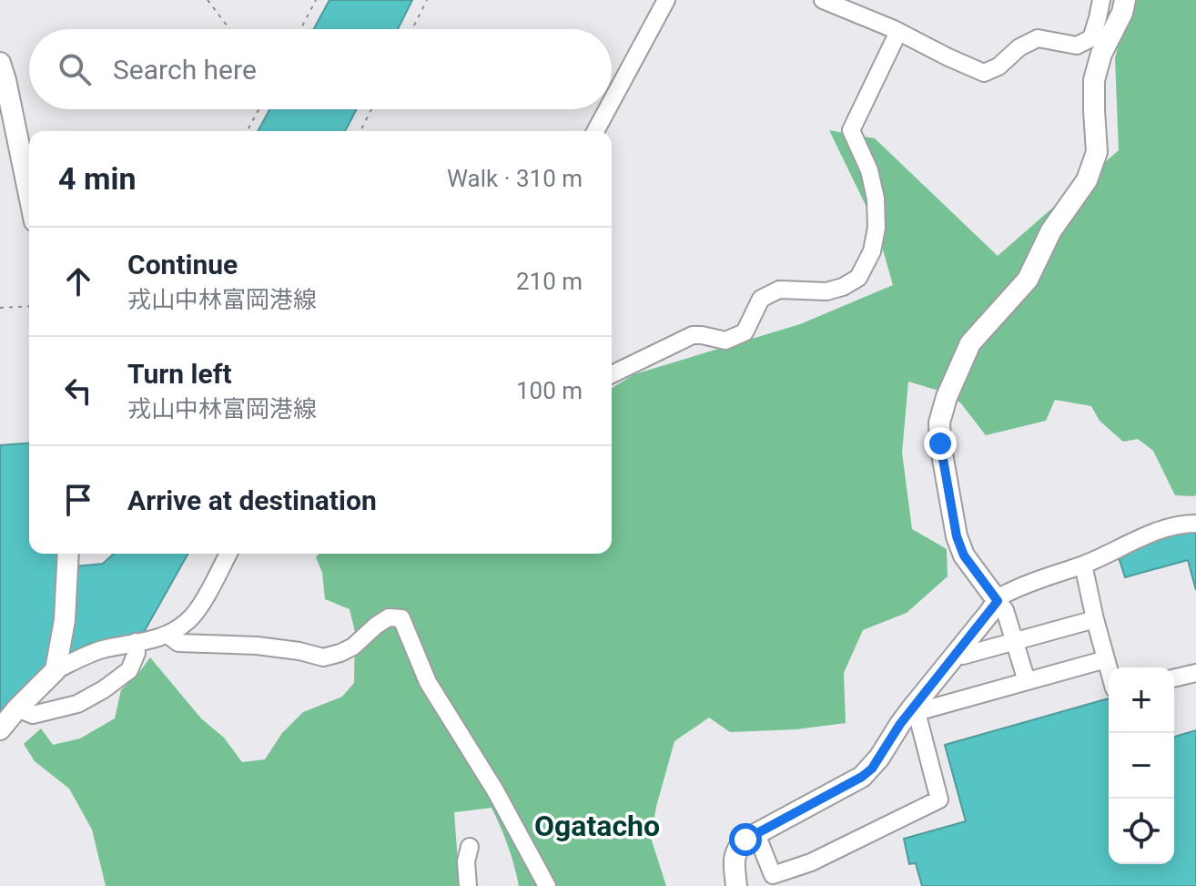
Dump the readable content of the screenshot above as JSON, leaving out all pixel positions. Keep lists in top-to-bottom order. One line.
{"districts":["Ogatacho"],"page":{"search":"Search here","heading":["4 min","Walk · 310 m"],"list":[["Continue","戎山中林富岡港線","210 m"],["Turn left","戎山中林富岡港線","100 m"],"Arrive at destination"],"map_buttons":["+","−"]}}
